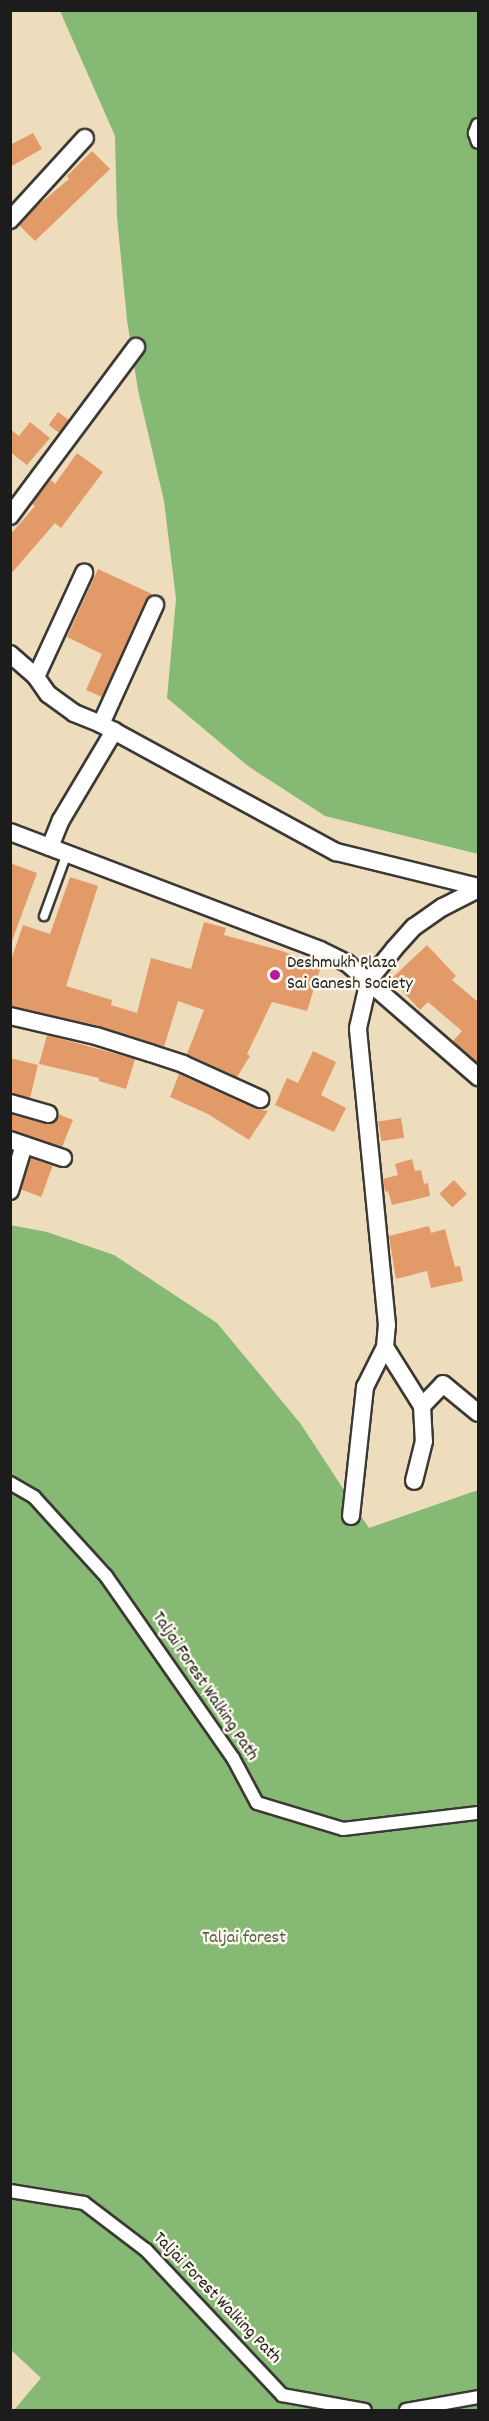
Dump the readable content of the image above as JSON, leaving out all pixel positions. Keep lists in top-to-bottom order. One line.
{"streets":{"street":["Taljai Forest Walking Path"]},"parks":["Taljai forest"],"places":["Deshmukh Plaza Sai Ganesh Society"]}
